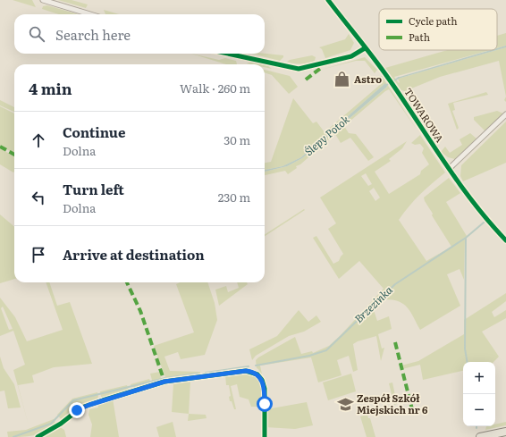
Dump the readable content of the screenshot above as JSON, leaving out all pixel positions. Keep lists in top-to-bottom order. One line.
{"streets":{"street":["TOWAROWA"]},"water":["Ślepy Potok","Brzezinka"],"places":{"shop":["Astro"],"school or university":["Zespół Szkół Miejskich nr 6"]},"legend":["Cycle path","Path"],"page":{"search":"Search here","heading":["4 min","Walk · 260 m"],"list":[["Continue","Dolna","30 m"],["Turn left","Dolna","230 m"],"Arrive at destination"],"map_buttons":["+","−"]}}
